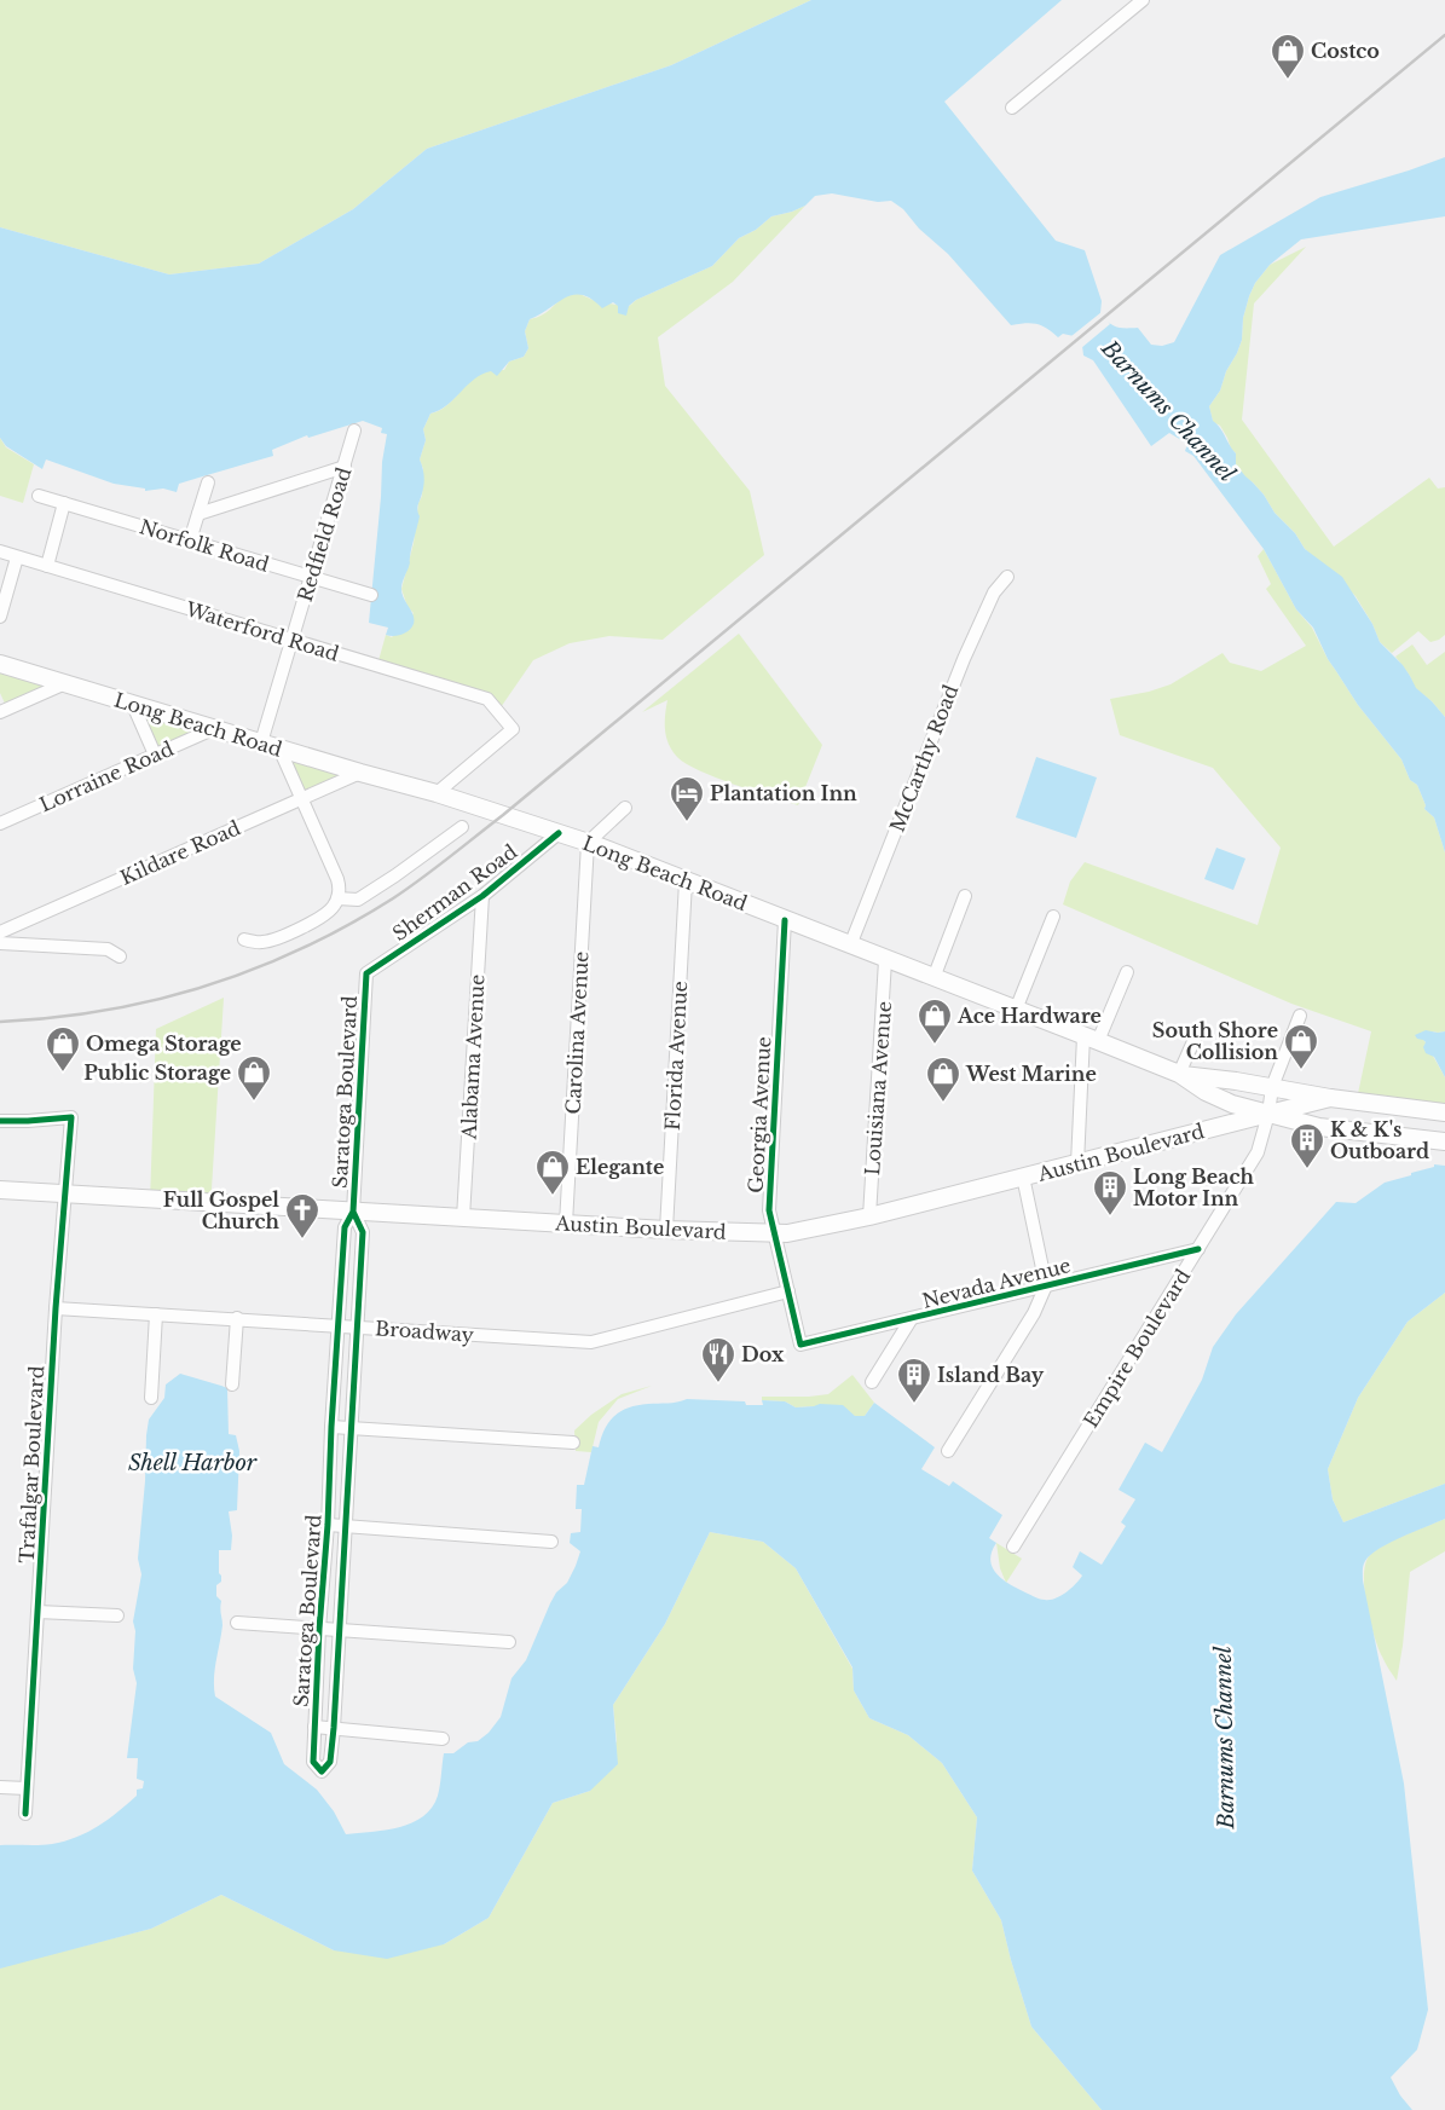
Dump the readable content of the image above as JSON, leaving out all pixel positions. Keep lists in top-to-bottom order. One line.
{"streets":{"main road":["Long Beach Road","Austin Boulevard"],"street":["Redfield Road","Norfolk Road","Waterford Road","McCarthy Road","Lorraine Road","Kildare Road","Sherman Road","Carolina Avenue","Florida Avenue","Alabama Avenue","Louisiana Avenue","Saratoga Boulevard","Georgia Avenue","Nevada Avenue","Broadway","Empire Boulevard","Trafalgar Boulevard"]},"crossings":[["Redfield Road","Norfolk Road"],["Redfield Road","Waterford Road"],["Redfield Road","Long Beach Road"],["Waterford Road","Long Beach Road"],["Long Beach Road","McCarthy Road"],["Long Beach Road","Lorraine Road"],["Long Beach Road","Kildare Road"],["Long Beach Road","Sherman Road"],["Long Beach Road","Carolina Avenue"],["Long Beach Road","Florida Avenue"],["Long Beach Road","Louisiana Avenue"],["Long Beach Road","Georgia Avenue"],["Long Beach Road","Austin Boulevard"],["Long Beach Road","Empire Boulevard"],["Sherman Road","Alabama Avenue"],["Sherman Road","Saratoga Boulevard"],["Carolina Avenue","Austin Boulevard"],["Florida Avenue","Austin Boulevard"],["Alabama Avenue","Austin Boulevard"],["Louisiana Avenue","Austin Boulevard"],["Saratoga Boulevard","Austin Boulevard"],["Saratoga Boulevard","Broadway"],["Georgia Avenue","Austin Boulevard"],["Georgia Avenue","Nevada Avenue"],["Georgia Avenue","Broadway"],["Austin Boulevard","Empire Boulevard"],["Austin Boulevard","Trafalgar Boulevard"],["Nevada Avenue","Empire Boulevard"],["Broadway","Trafalgar Boulevard"]],"water":["Barnums Channel","Shell Harbor"],"places":{"shop":["Costco","Ace Hardware","South Shore Collision","Omega Storage","Public Storage","West Marine","Elegante"],"hotel":["Plantation Inn"],"building":["K & K's Outboard","Long Beach Motor Inn","Island Bay"],"church":["Full Gospel Church"],"restaurant":["Dox"]}}
